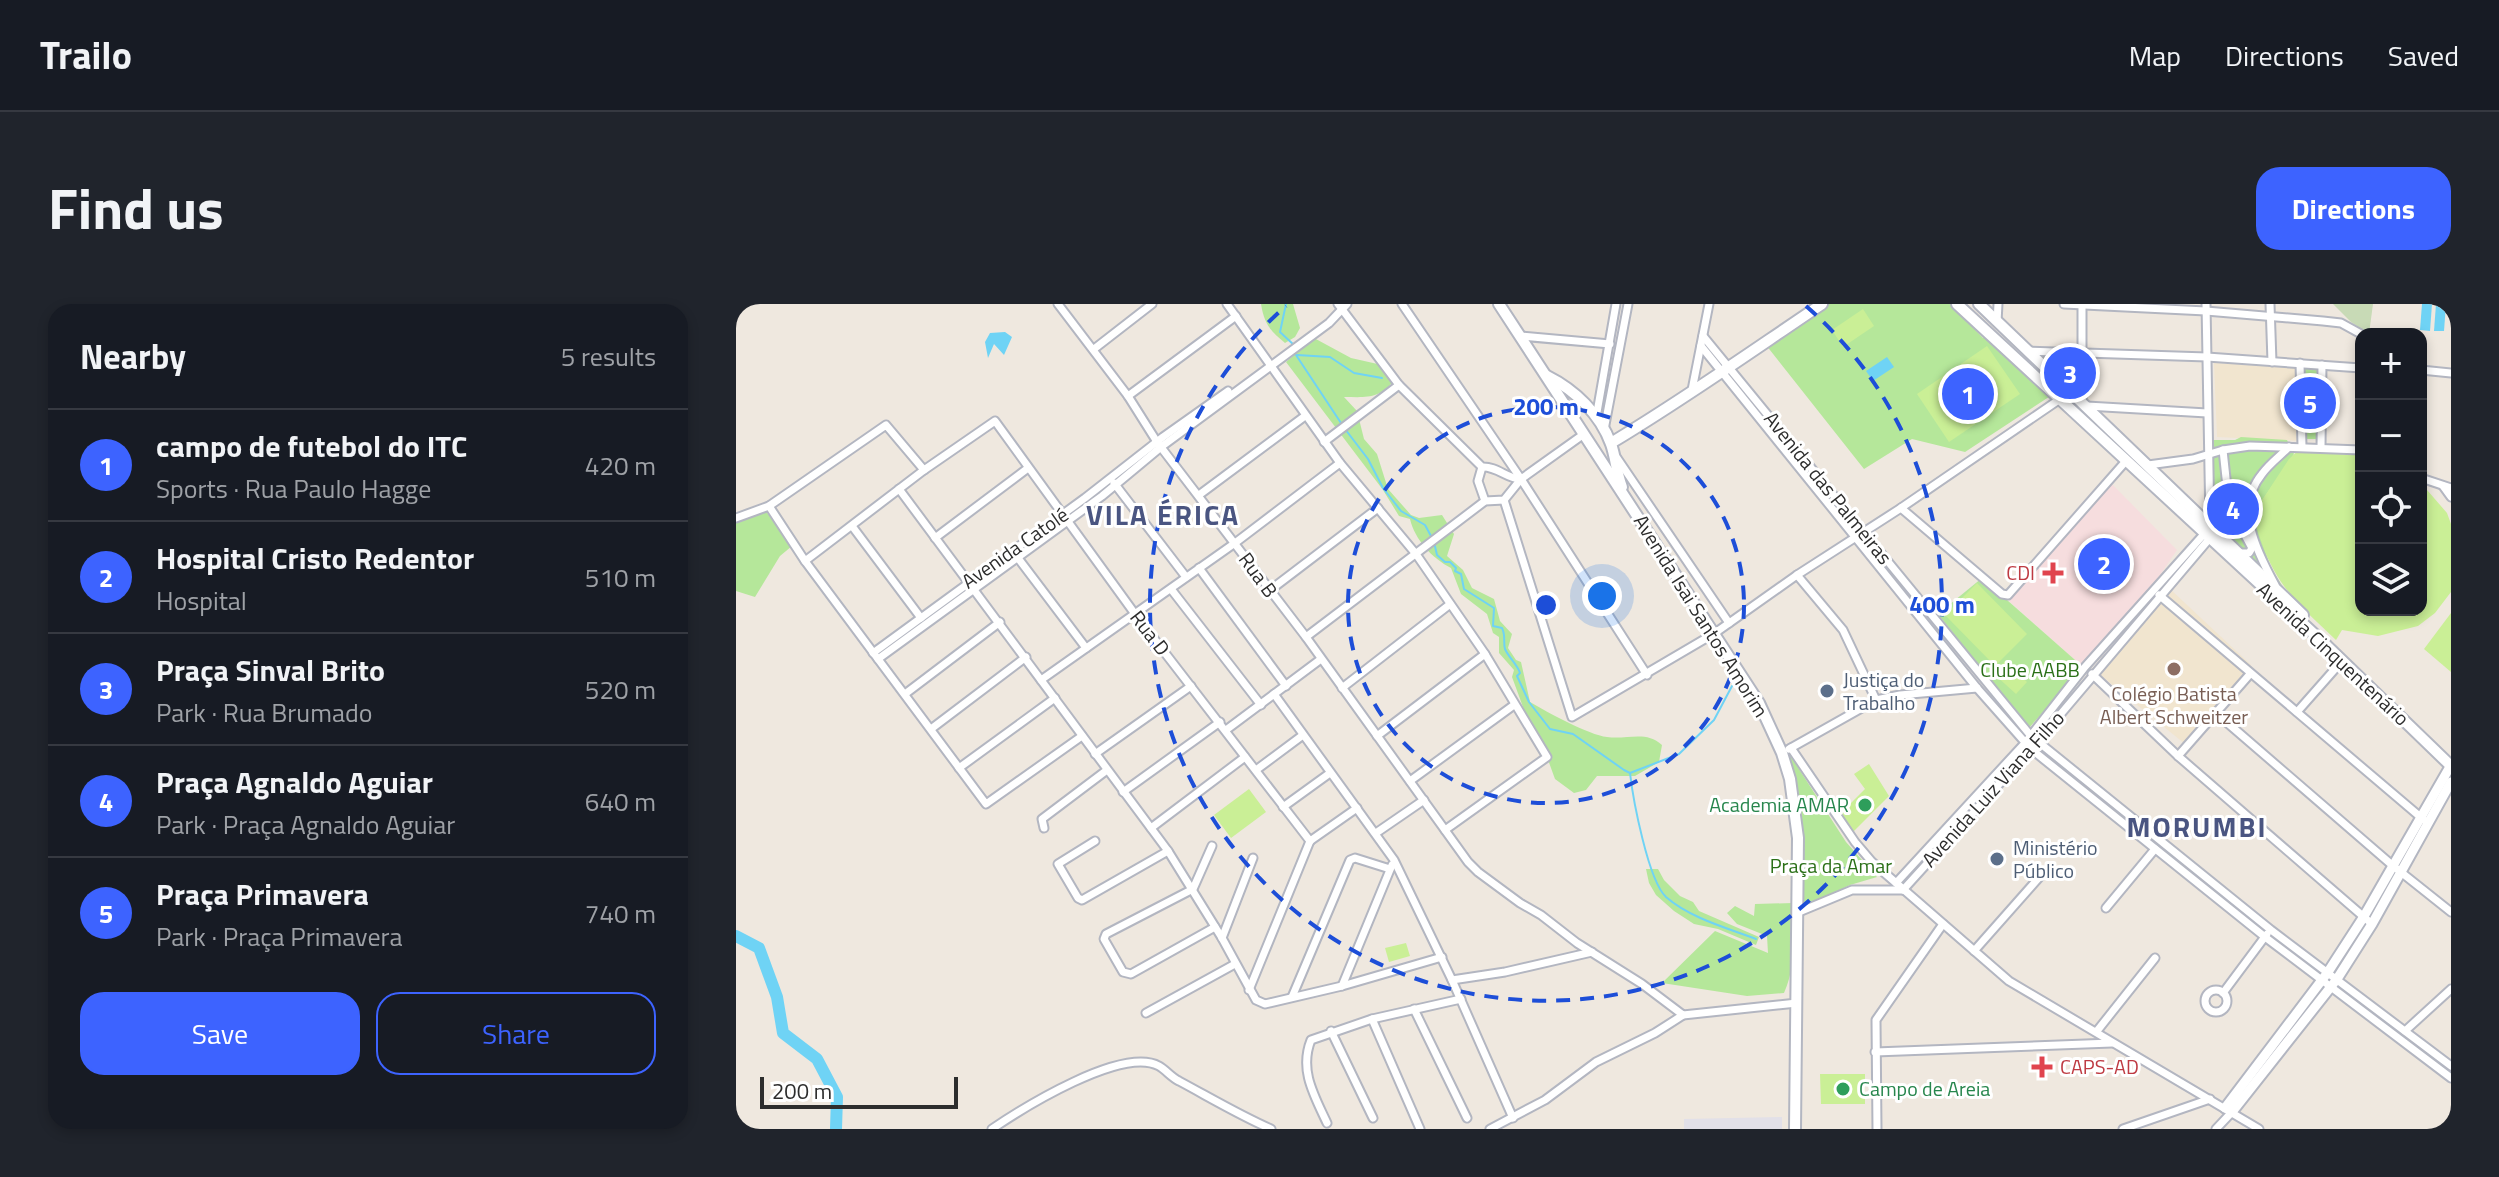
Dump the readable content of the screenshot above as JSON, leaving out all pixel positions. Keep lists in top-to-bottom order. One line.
{"streets":{"main road":["Avenida Isai Santos Amorim","Avenida Cinquentenário"],"street":["Avenida das Palmeiras","Avenida Catolé","Rua B","Rua D","Avenida Luiz Viana Filho"]},"crossings":[["Avenida das Palmeiras","Avenida Luiz Viana Filho"],["Avenida Catolé","Rua B"],["Avenida Catolé","Rua D"],["Avenida Cinquentenário","Avenida Luiz Viana Filho"]],"districts":["VILA ÉRICA","MORUMBI"],"parks":["Clube AABB","Praça da Amar"],"places":{"health":["CDI","CAPS-AD"],"other":["Colégio Batista Albert Schweitzer","Justiça do Trabalho","Academia AMAR","Ministério Público","Campo de Areia"]},"scale_bar":"200 m","page":{"header":"Trailo","nav":["Map","Directions","Saved"],"title":"Find us","buttons":["Directions",["Save","Share"]],"heading":["Nearby","5 results"],"map_buttons":["+","−"],"pins":["3","1","5","4","2"],"list":[{"mark":"1","name":"campo de futebol do ITC","note":"Sports · Rua Paulo Hagge","value":"420 m"},{"mark":"2","name":"Hospital Cristo Redentor","note":"Hospital","value":"510 m"},{"mark":"3","name":"Praça Sinval Brito","note":"Park · Rua Brumado","value":"520 m"},{"mark":"4","name":"Praça Agnaldo Aguiar","note":"Park · Praça Agnaldo Aguiar","value":"640 m"},{"mark":"5","name":"Praça Primavera","note":"Park · Praça Primavera","value":"740 m"}],"scale":"200 m"},"rings":["200 m","400 m"]}
